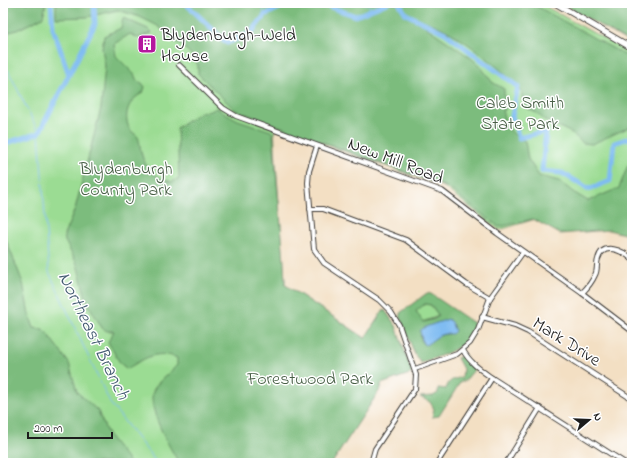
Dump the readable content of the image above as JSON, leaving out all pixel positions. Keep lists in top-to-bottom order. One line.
{"streets":{"street":["New Mill Road","Mark Drive"]},"water":["Northeast Branch"],"parks":["Caleb Smith State Park","Blydenburgh County Park","Forestwood Park"],"places":{"building":["Blydenburgh-Weld House"]},"scale_bar":"200 m","north":"right"}
